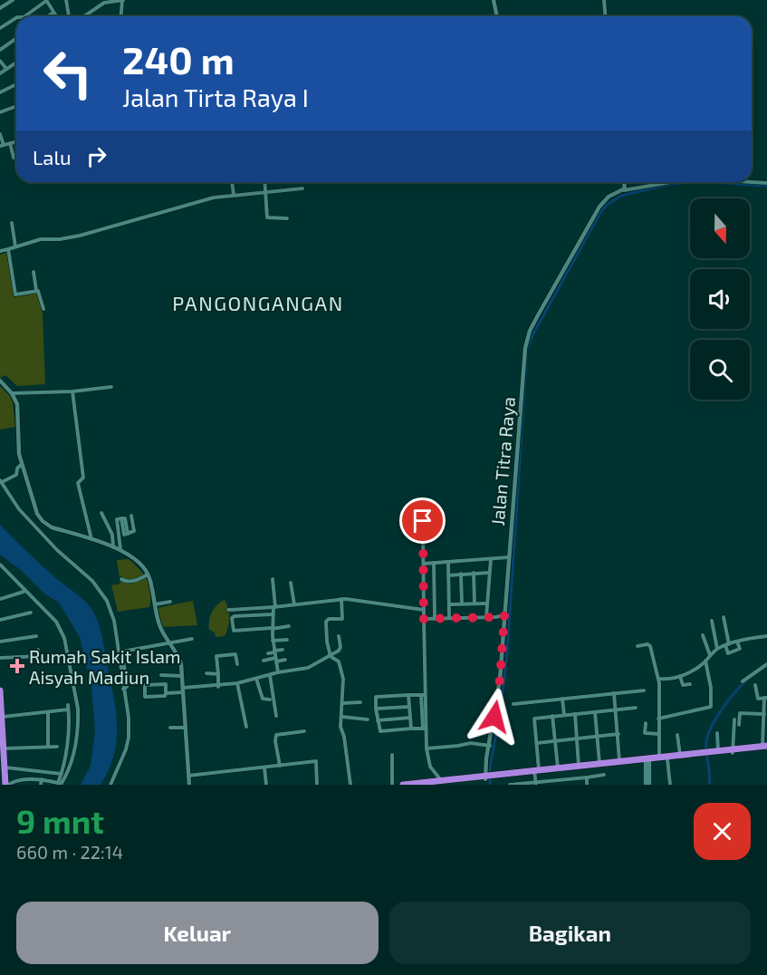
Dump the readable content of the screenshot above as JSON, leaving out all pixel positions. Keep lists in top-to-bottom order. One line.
{"streets":{"street":["Jalan Titra Raya"]},"districts":["PANGONGANGAN"],"places":{"health":["Rumah Sakit Islam Aisyah Madiun"]},"north":"bottom","page":{"turn":["240 m","Jalan Tirta Raya I"],"then":"Lalu","heading":["9 mnt","660 m · 22:14"],"buttons":["Keluar","Bagikan"]}}
